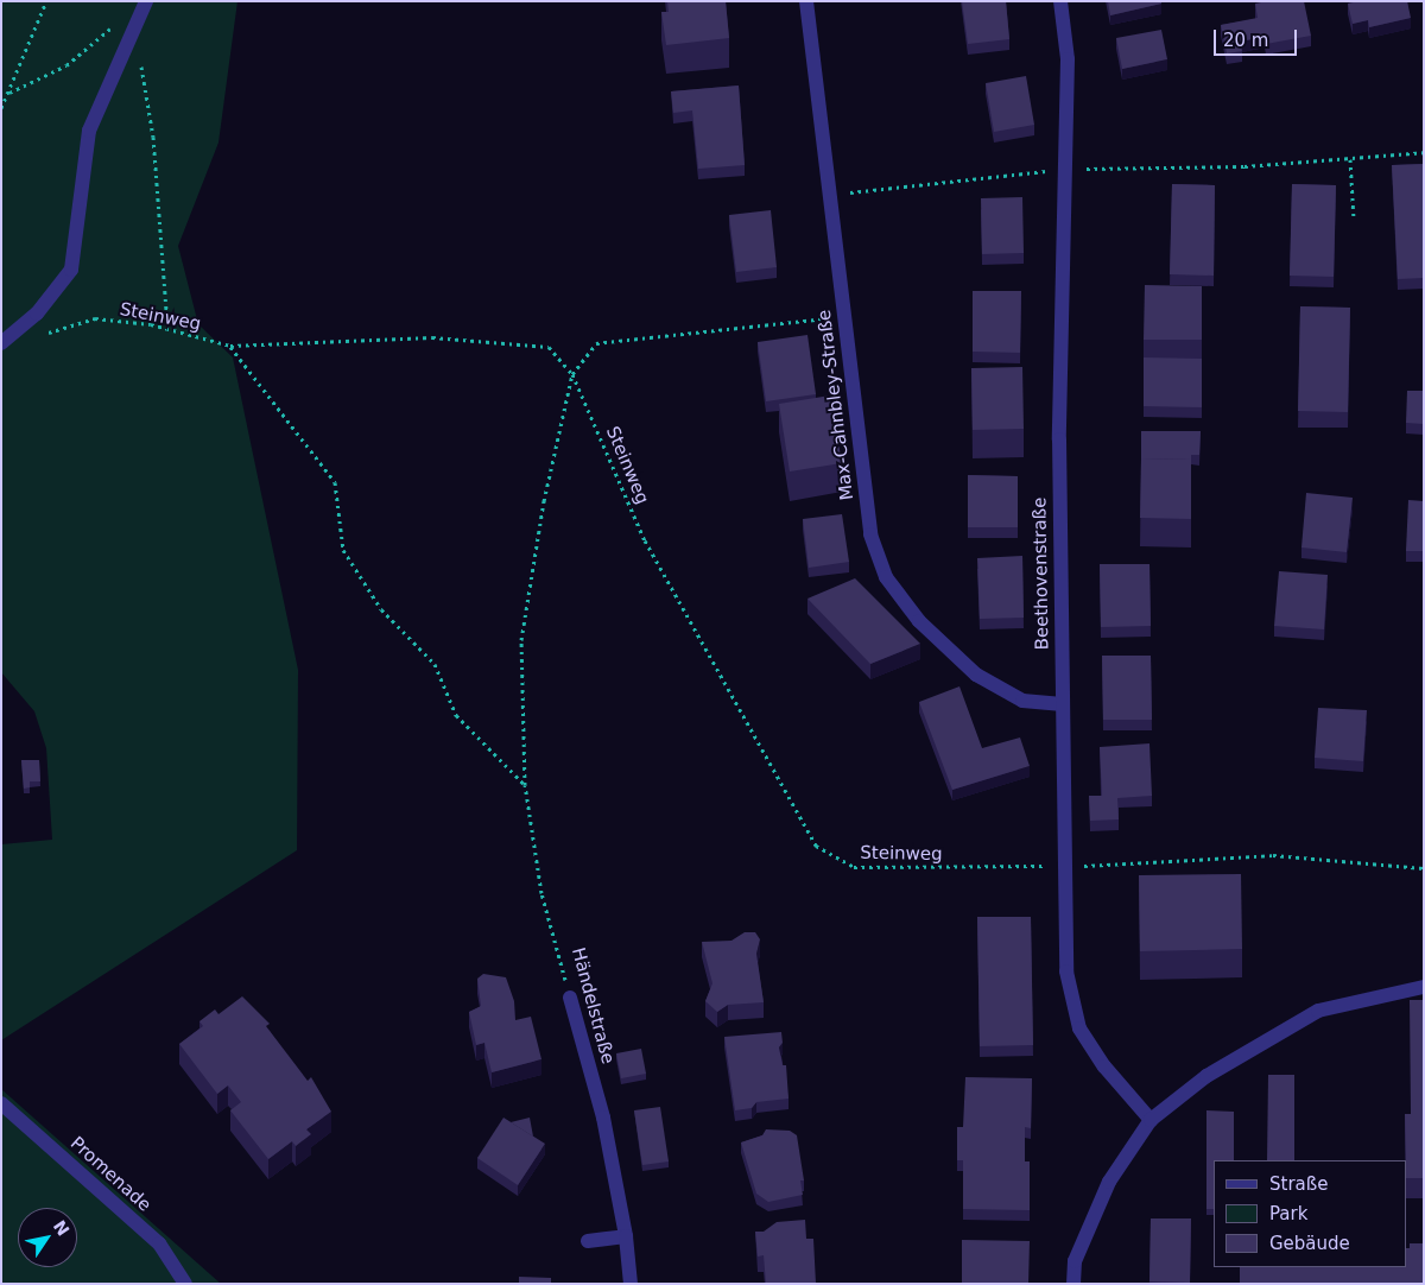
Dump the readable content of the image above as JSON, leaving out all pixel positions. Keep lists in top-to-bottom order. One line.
{"streets":{"street":["Max-Cahnbley-Straße","Beethovenstraße","Händelstraße","Promenade"],"path":["Steinweg"]},"crossings":[["Steinweg","Beethovenstraße"],["Steinweg","Händelstraße"],["Max-Cahnbley-Straße","Beethovenstraße"]],"legend":["Straße","Park","Gebäude"],"scale_bar":"20 m","north":"top right"}
